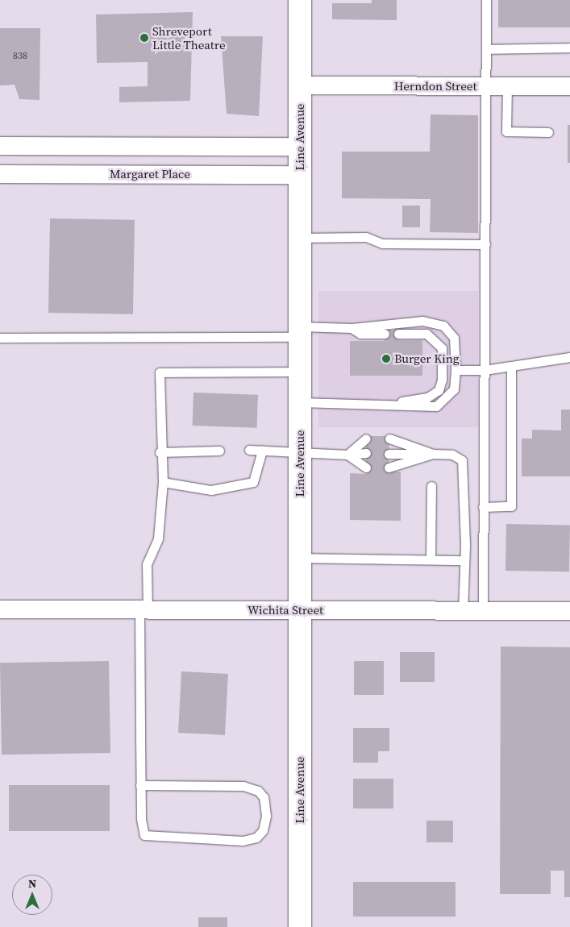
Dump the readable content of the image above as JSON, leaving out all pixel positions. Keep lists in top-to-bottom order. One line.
{"streets":{"main road":["Line Avenue"],"street":["Herndon Street","Margaret Place","Wichita Street"]},"crossings":[["Herndon Street","Line Avenue"],["Line Avenue","Margaret Place"],["Line Avenue","Wichita Street"]],"places":["Shreveport Little Theatre","Burger King"],"house_numbers":["838"],"north":"top"}
